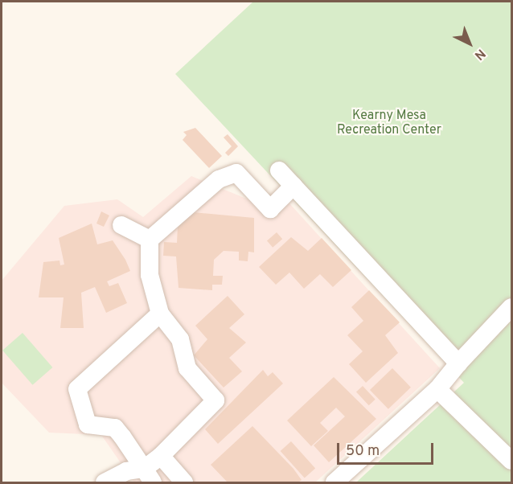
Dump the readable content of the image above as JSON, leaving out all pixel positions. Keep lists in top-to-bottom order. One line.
{"parks":["Kearny Mesa Recreation Center"],"scale_bar":"50 m","north":"bottom right"}
